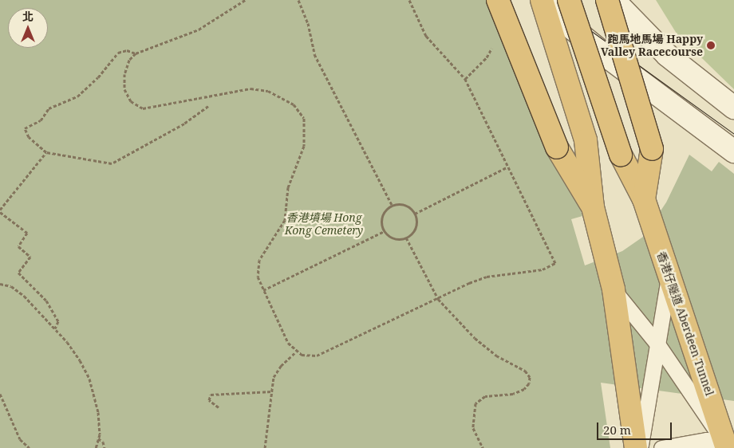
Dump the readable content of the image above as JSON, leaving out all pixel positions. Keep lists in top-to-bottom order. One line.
{"streets":{"highway":["香港仔隧道 Aberdeen Tunnel"]},"parks":["香港墳場 Hong Kong Cemetery"],"places":["跑馬地馬場 Happy Valley Racecourse"],"scale_bar":"20 m","north":"top"}
